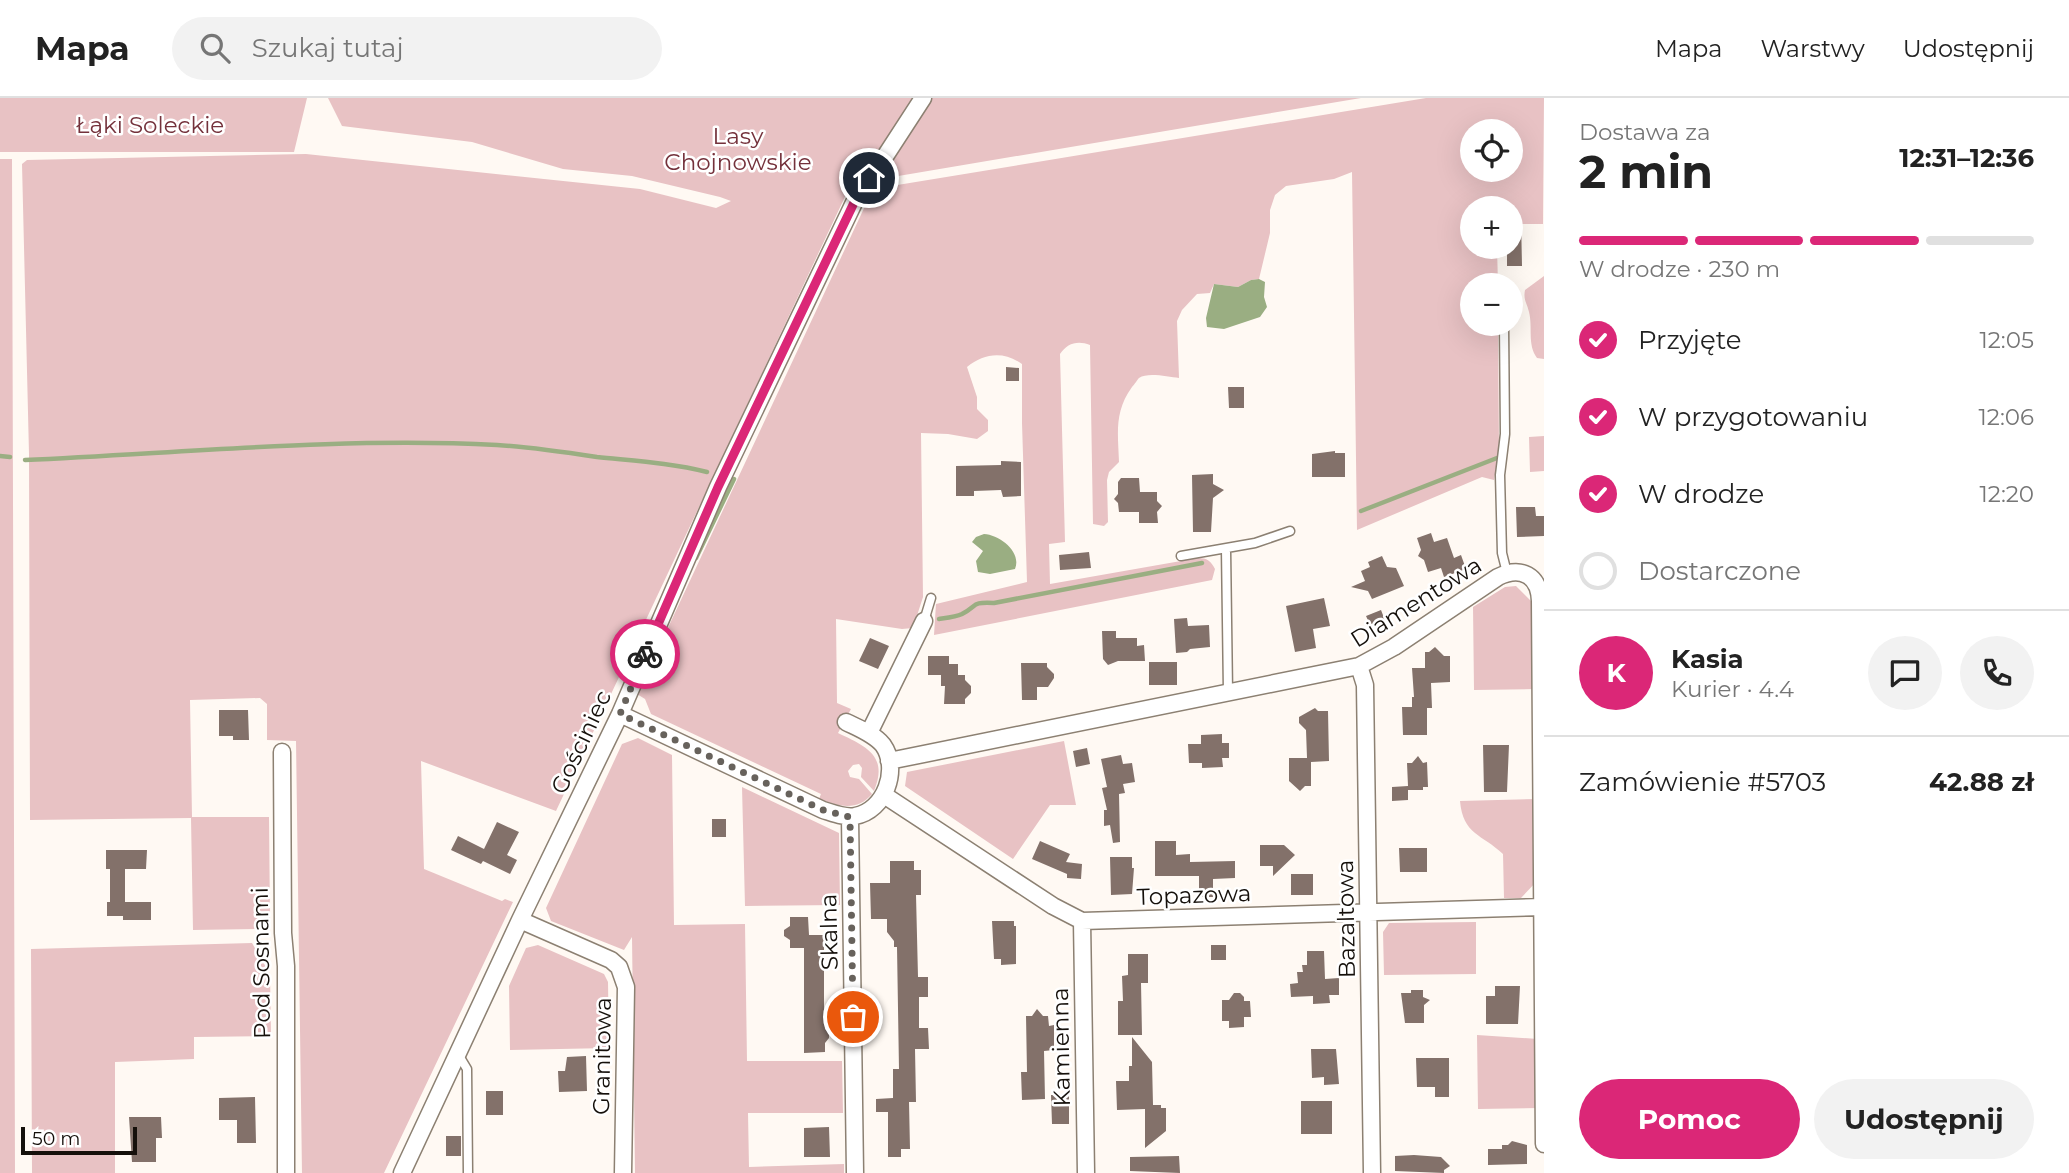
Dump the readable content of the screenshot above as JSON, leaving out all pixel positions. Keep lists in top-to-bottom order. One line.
{"streets":{"street":["Diamentowa","Gościniec","Topazowa","Bazaltowa","Skalna","Pod Sosnami","Kamienna","Granitowa"]},"crossings":[["Diamentowa","Topazowa"],["Diamentowa","Bazaltowa"],["Gościniec","Granitowa"],["Topazowa","Bazaltowa"],["Topazowa","Kamienna"]],"parks":["Łąki Soleckie","Lasy Chojnowskie"],"scale_bar":"50 m","page":{"header":"Mapa","search":"Szukaj tutaj","nav":["Mapa","Warstwy","Udostępnij"],"heading":["2 min","Dostawa za","12:31–12:36"],"panel":["Kasia","Kurier · 4.4","Zamówienie #5703","42.88 zł"],"map_buttons":["+","−"],"bar":"W drodze · 230 m","list":[["Przyjęte","12:05"],["W przygotowaniu","12:06"],["W drodze","12:20"],"Dostarczone"],"round":"K","buttons":["Pomoc","Udostępnij"],"scale":"50 m"}}
